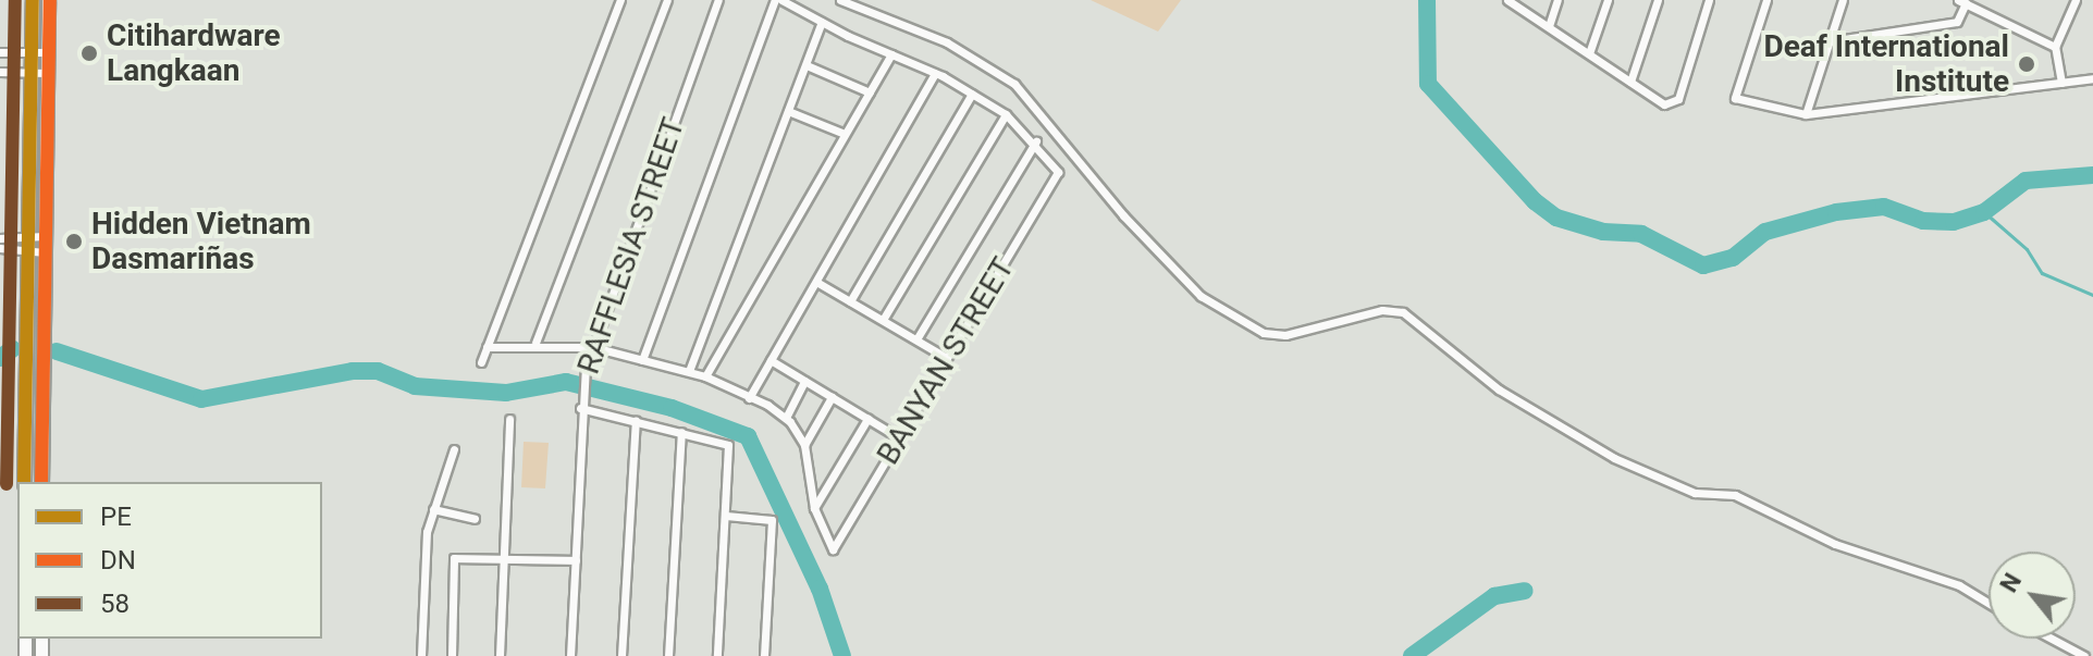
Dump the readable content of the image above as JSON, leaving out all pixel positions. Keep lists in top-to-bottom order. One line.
{"streets":{"street":["RAFFLESIA STREET","BANYAN STREET"]},"places":["Citihardware Langkaan","Deaf International Institute","Hidden Vietnam Dasmariñas"],"lines":["transit line PE","transit line DN","transit line 58"],"legend":["PE","DN","58"],"north":"top left"}
